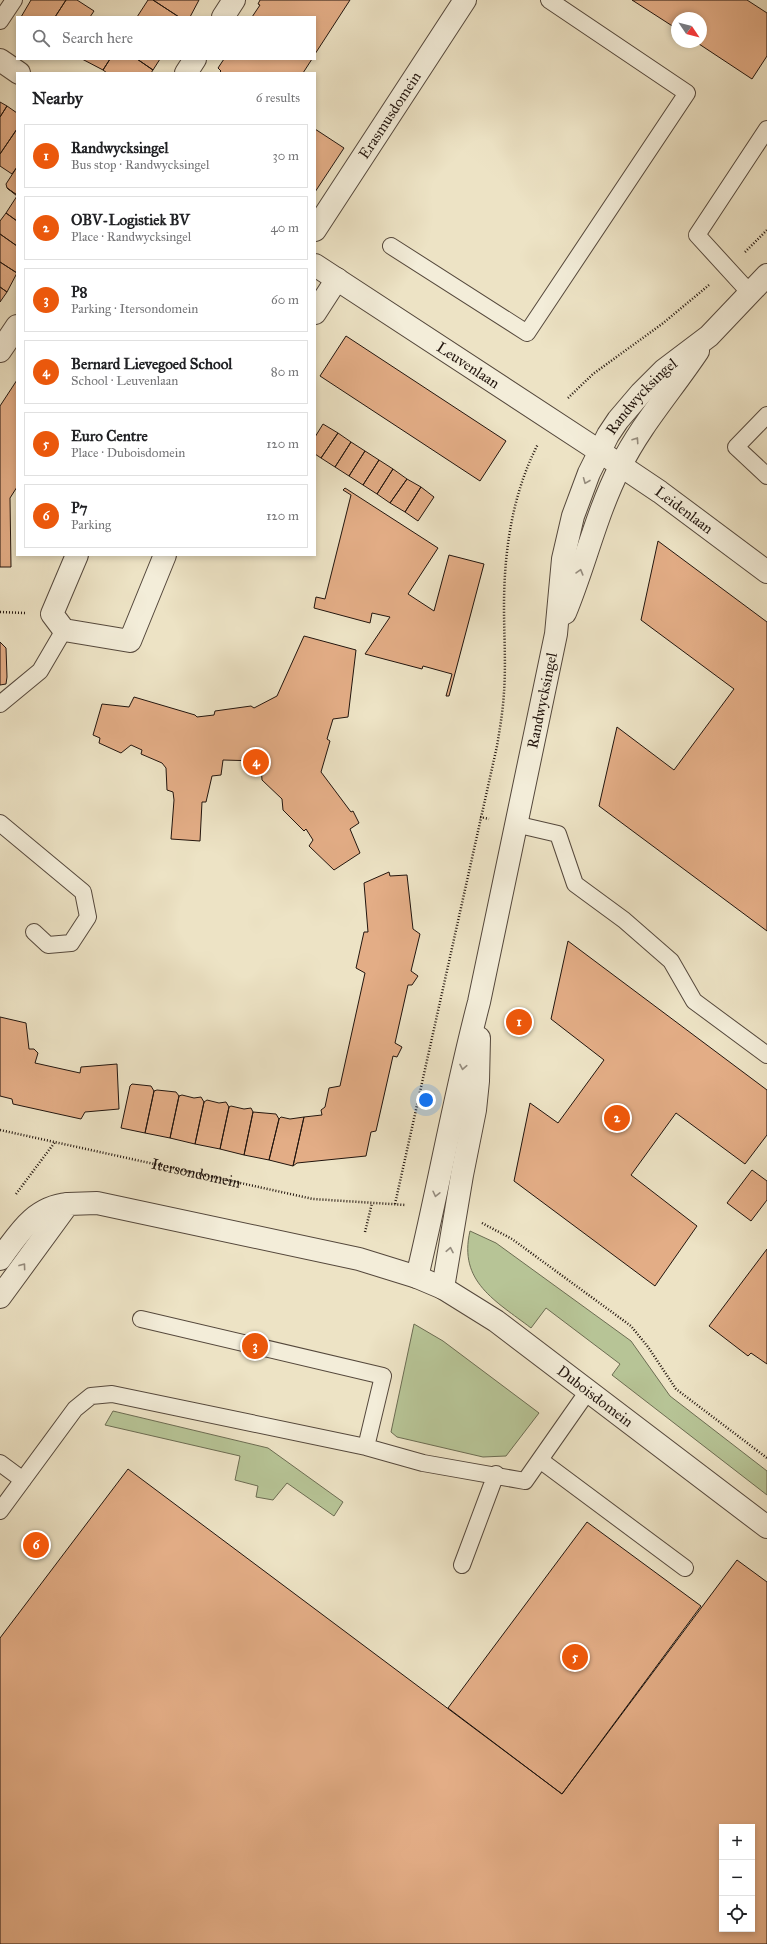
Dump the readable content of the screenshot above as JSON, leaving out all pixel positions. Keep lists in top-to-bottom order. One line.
{"streets":{"street":["Erasmusdomein","Leuvenlaan","Randwycksingel","Leidenlaan","Duboisdomein"],"path":["Itersondomein"]},"crossings":[["Leuvenlaan","Randwycksingel"],["Leuvenlaan","Leidenlaan"],["Randwycksingel","Leidenlaan"],["Randwycksingel","Duboisdomein"]],"north":"bottom right","page":{"search":"Search here","heading":["Nearby","6 results"],"list":[{"mark":"1","name":"Randwycksingel","note":"Bus stop · Randwycksingel","value":"30 m"},{"mark":"2","name":"OBV-Logistiek BV","note":"Place · Randwycksingel","value":"40 m"},{"mark":"3","name":"P8","note":"Parking · Itersondomein","value":"60 m"},{"mark":"4","name":"Bernard Lievegoed School","note":"School · Leuvenlaan","value":"80 m"},{"mark":"5","name":"Euro Centre","note":"Place · Duboisdomein","value":"120 m"},{"mark":"6","name":"P7","note":"Parking","value":"120 m"}],"pins":["4","1","2","3","6","5"],"map_buttons":["+","−"]}}
